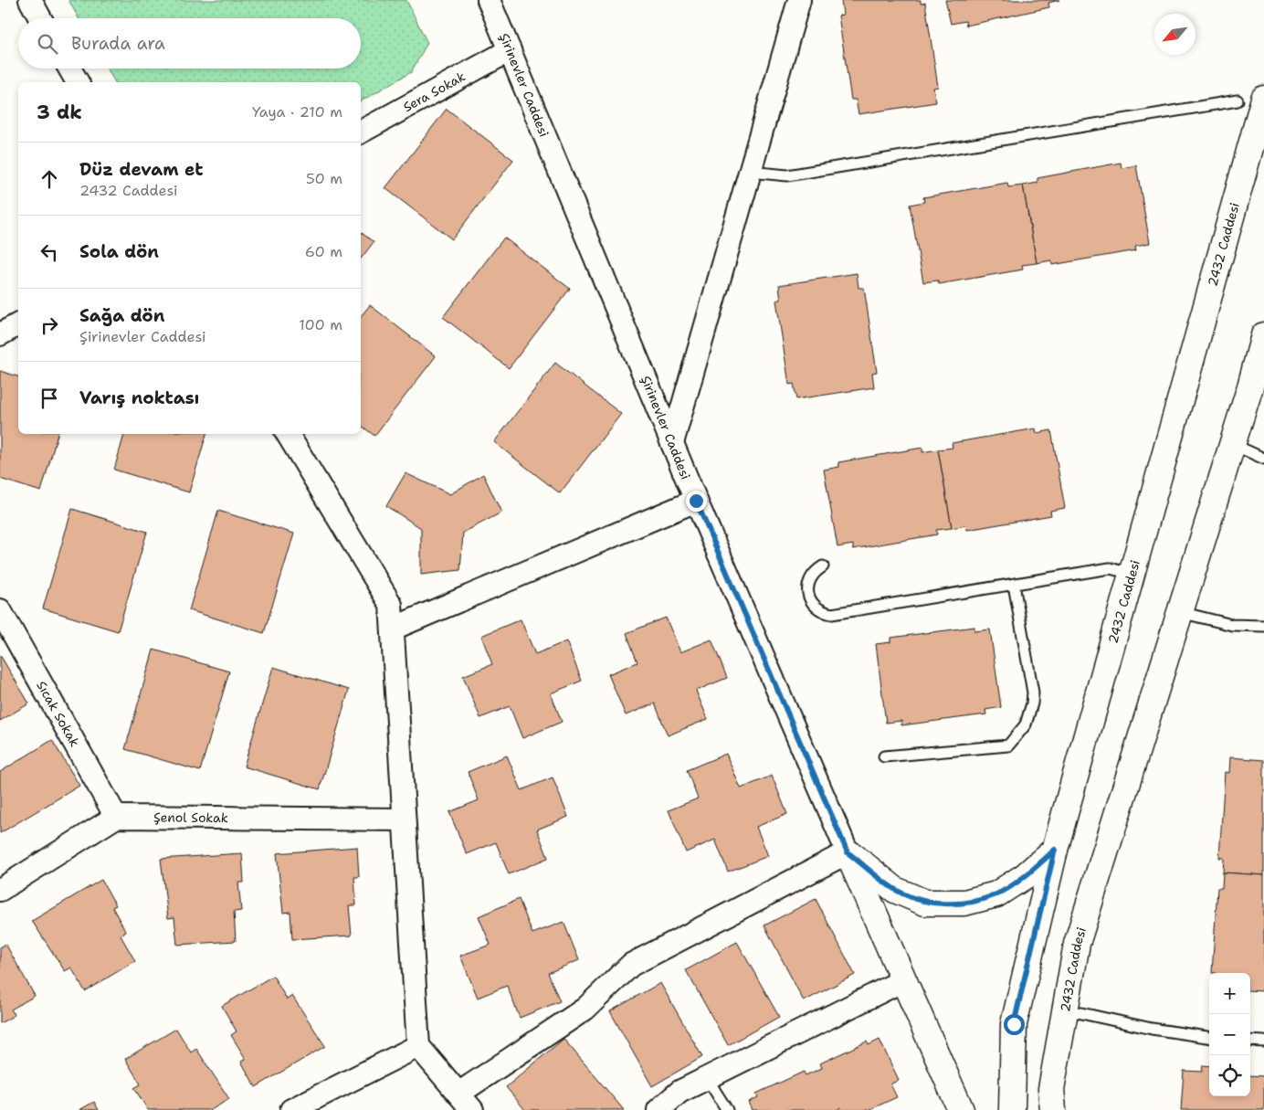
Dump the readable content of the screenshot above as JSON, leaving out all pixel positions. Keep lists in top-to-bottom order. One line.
{"streets":{"street":["Şirinevler Caddesi","Sera Sokak","2432 Caddesi","Sıcak Sokak","Şenol Sokak"]},"crossings":[["Şirinevler Caddesi","Sera Sokak"],["Sıcak Sokak","Şenol Sokak"]],"north":"bottom left","page":{"search":"Burada ara","heading":["3 dk","Yaya · 210 m"],"list":[["Düz devam et","2432 Caddesi","50 m"],["Sola dön","60 m"],["Sağa dön","Şirinevler Caddesi","100 m"],"Varış noktası"],"map_buttons":["+","−"]}}
